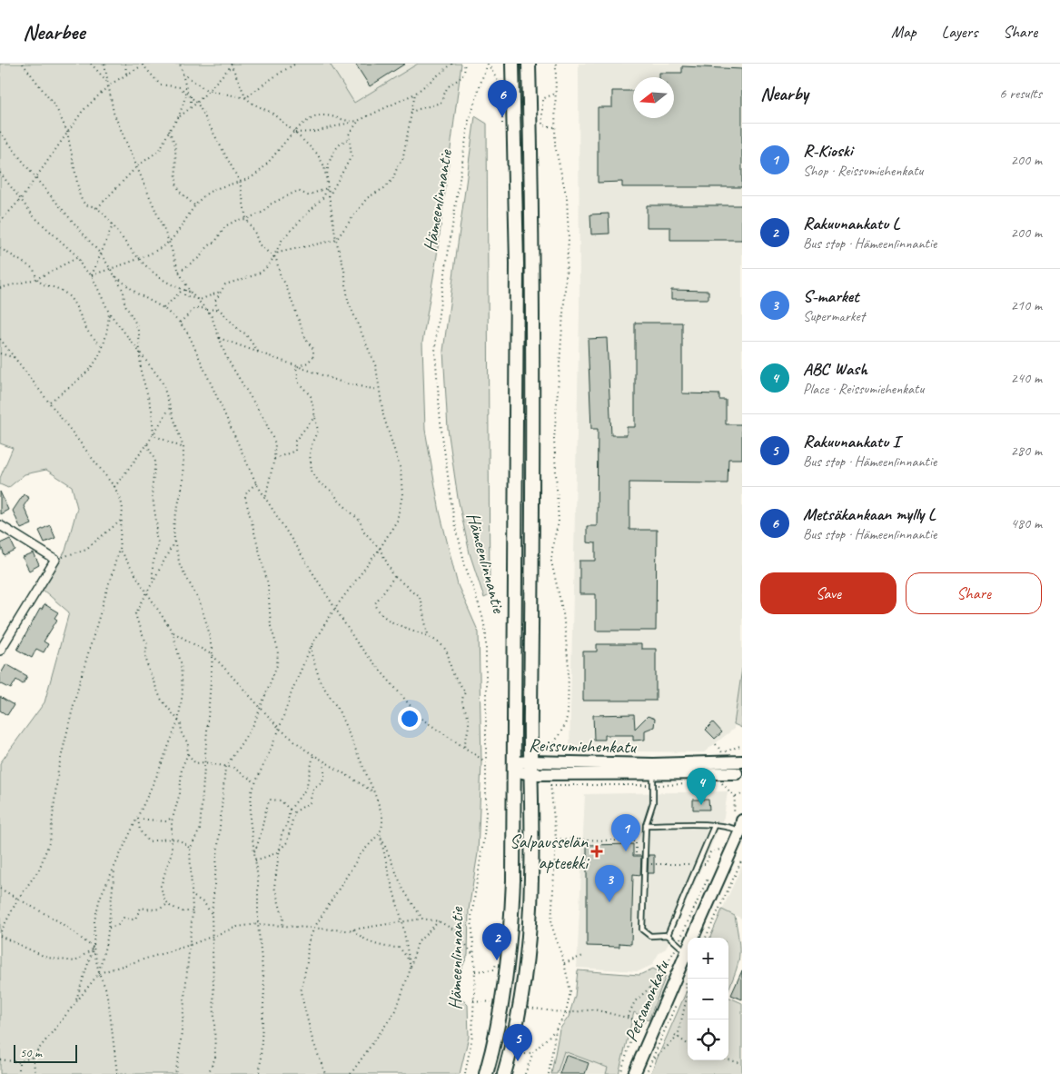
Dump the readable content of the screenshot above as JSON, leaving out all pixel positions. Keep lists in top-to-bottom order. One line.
{"streets":{"main road":["Hämeenlinnantie"],"street":["Reissumiehenkatu","Petsamonkatu"]},"crossings":[["Hämeenlinnantie","Reissumiehenkatu"]],"places":{"health":["Salpausselän apteekki"]},"scale_bar":"50 m","north":"left","page":{"header":"Nearbee","nav":["Map","Layers","Share"],"heading":["Nearby","6 results"],"pins":["6","4","1","3","2","5"],"list":[{"mark":"1","name":"R-Kioski","note":"Shop · Reissumiehenkatu","value":"200 m"},{"mark":"2","name":"Rakuunankatu L","note":"Bus stop · Hämeenlinnantie","value":"200 m"},{"mark":"3","name":"S-market","note":"Supermarket","value":"210 m"},{"mark":"4","name":"ABC Wash","note":"Place · Reissumiehenkatu","value":"240 m"},{"mark":"5","name":"Rakuunankatu I","note":"Bus stop · Hämeenlinnantie","value":"280 m"},{"mark":"6","name":"Metsäkankaan mylly L","note":"Bus stop · Hämeenlinnantie","value":"480 m"}],"buttons":["Save","Share"],"map_buttons":["+","−"],"scale":"50 m"}}
